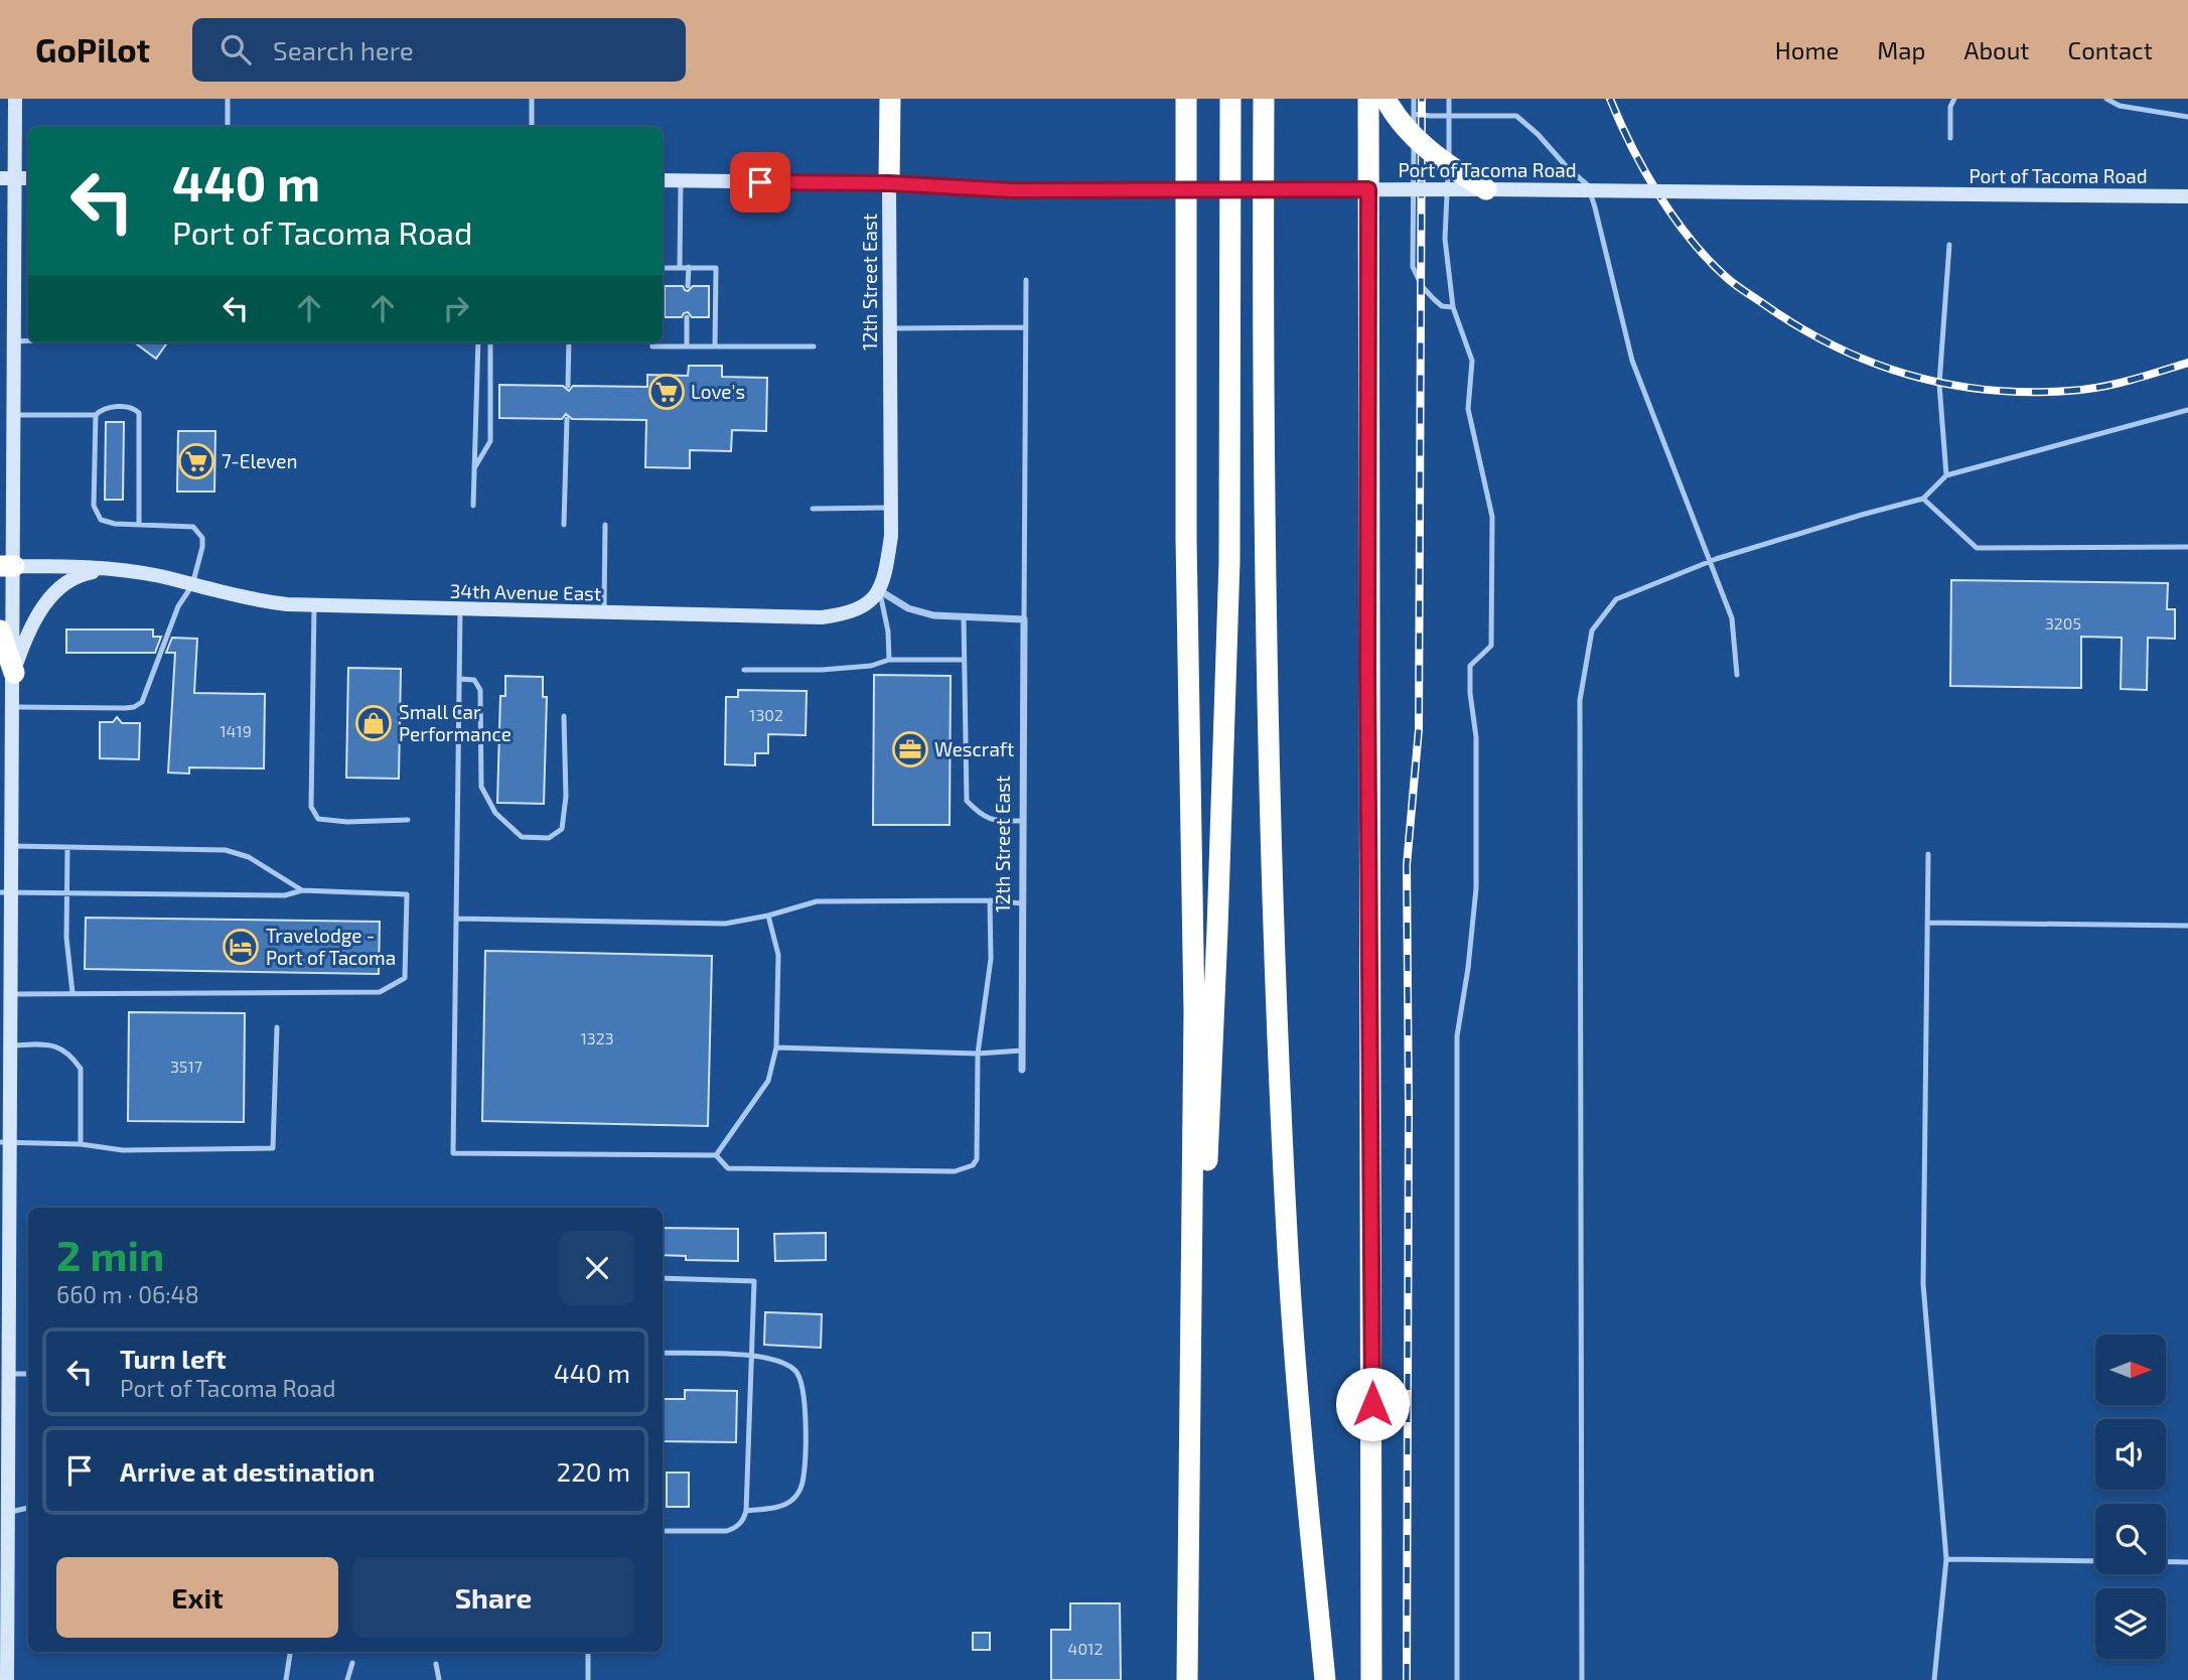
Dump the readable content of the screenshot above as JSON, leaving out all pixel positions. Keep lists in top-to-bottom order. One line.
{"streets":{"main road":["Port of Tacoma Road","12th Street East","34th Avenue East"]},"crossings":[["Port of Tacoma Road","12th Street East"],["12th Street East","34th Avenue East"]],"places":{"supermarket":["Love's","7-Eleven"],"shop":["Small Car Performance"],"office":["Wescraft"],"hotel":["Travelodge - Port of Tacoma"]},"house_numbers":["3205","1302","1419","1323","3517","4012"],"north":"right","page":{"header":"GoPilot","search":"Search here","nav":["Home","Map","About","Contact"],"turn":["440 m","Port of Tacoma Road"],"heading":["2 min","660 m · 06:48"],"list":[{"name":"Turn left","note":"Port of Tacoma Road","value":"440 m"},{"name":"Arrive at destination","value":"220 m"}],"buttons":["Exit","Share"]}}
